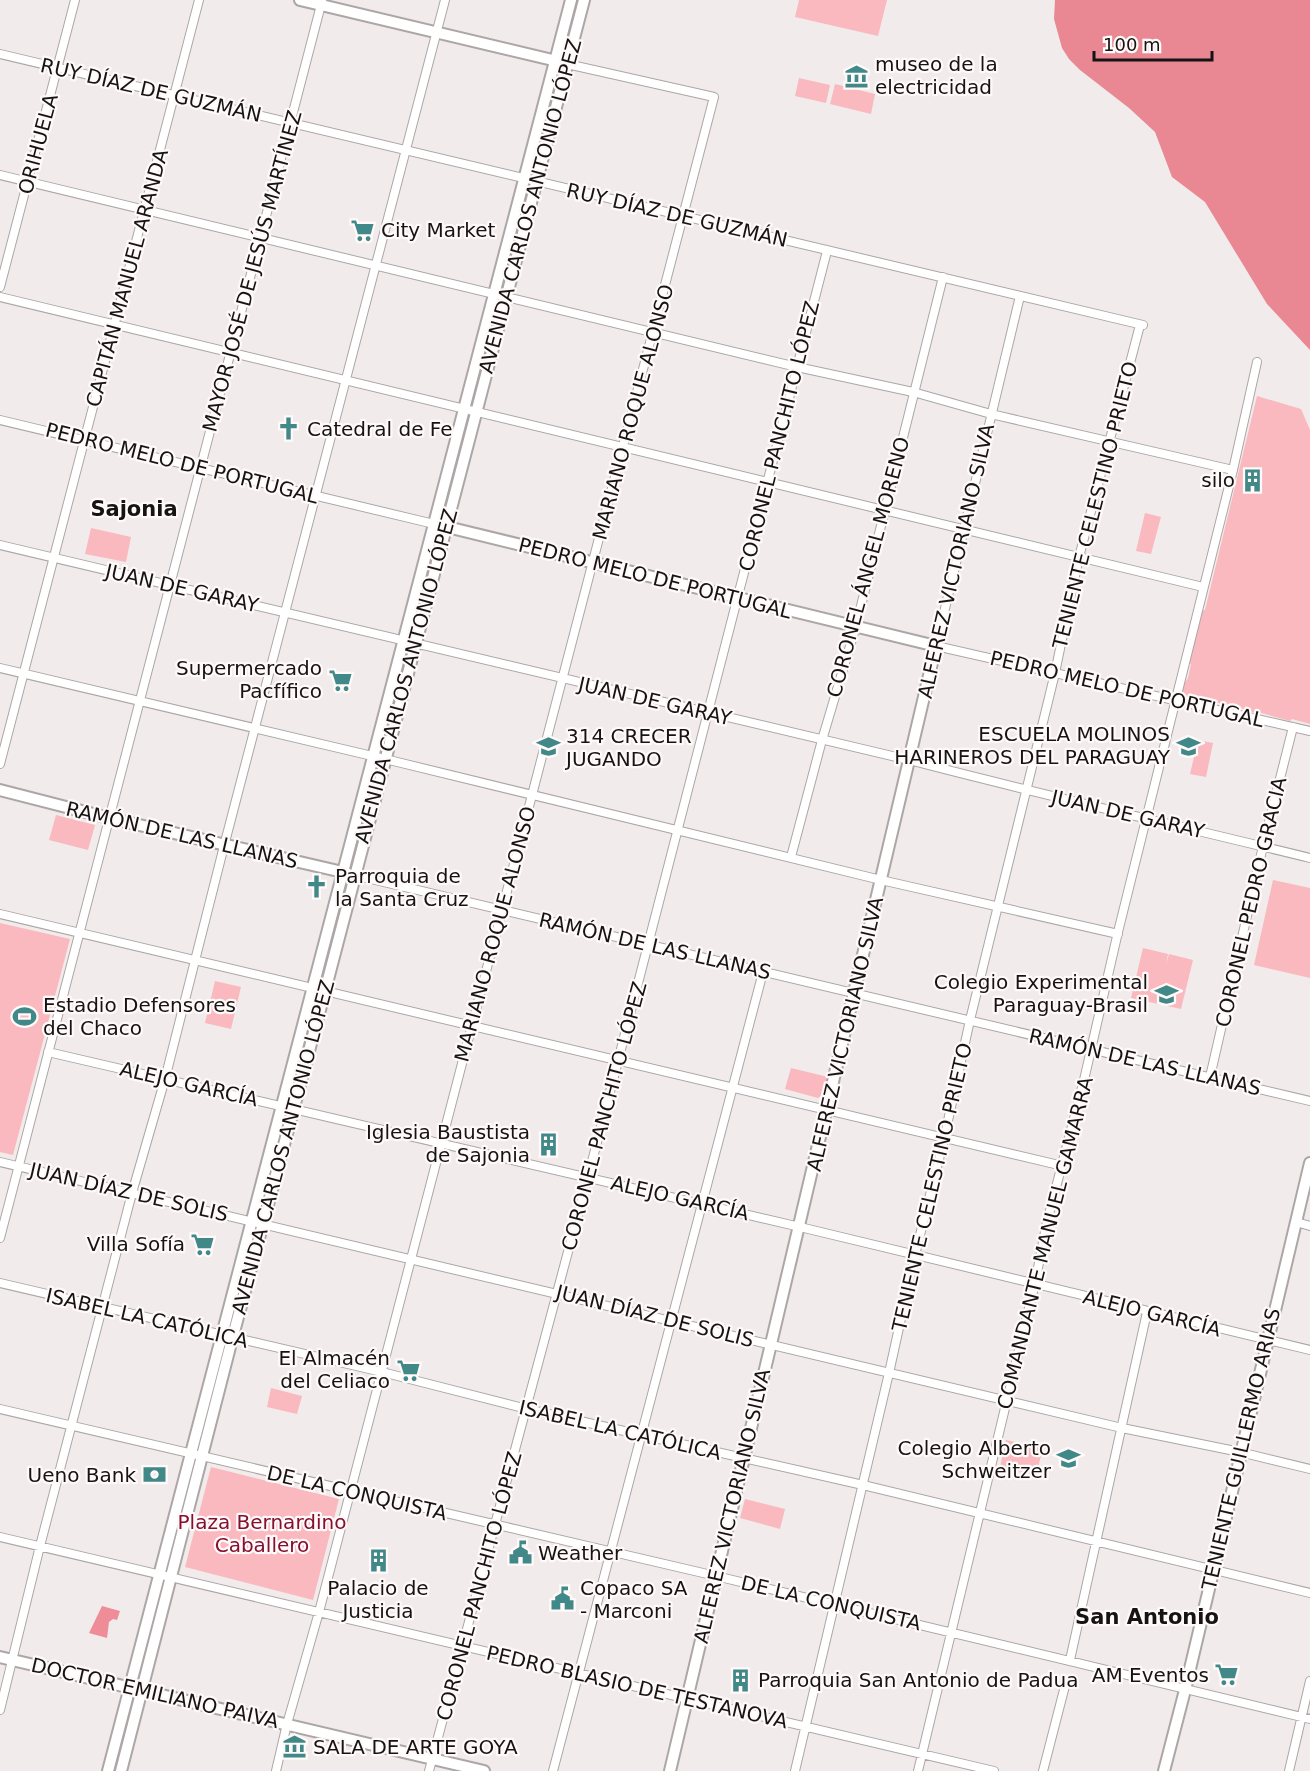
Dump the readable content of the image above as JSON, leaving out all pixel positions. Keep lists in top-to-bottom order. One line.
{"streets":{"street":["RUY DÍAZ DE GUZMÁN","ORIHUELA","AVENIDA CARLOS ANTONIO LÓPEZ","MAYOR JOSÉ DE JESÚS MARTÍNEZ","CAPITÁN MANUEL ARANDA","MARIANO ROQUE ALONSO","CORONEL PANCHITO LÓPEZ","PEDRO MELO DE PORTUGAL","TENIENTE CELESTINO PRIETO","ALFEREZ VICTORIANO SILVA","CORONEL ÁNGEL MORENO","JUAN DE GARAY","RAMÓN DE LAS LLANAS","CORONEL PEDRO GRACIA","ALEJO GARCÍA","JUAN DÍAZ DE SOLIS","COMANDANTE MANUEL GAMARRA","ISABEL LA CATÓLICA","TENIENTE GUILLERMO ARIAS","DE LA CONQUISTA","PEDRO BLASIO DE TESTANOVA","DOCTOR EMILIANO PAIVA"]},"crossings":[["RUY DÍAZ DE GUZMÁN","ORIHUELA"],["RUY DÍAZ DE GUZMÁN","AVENIDA CARLOS ANTONIO LÓPEZ"],["RUY DÍAZ DE GUZMÁN","MAYOR JOSÉ DE JESÚS MARTÍNEZ"],["RUY DÍAZ DE GUZMÁN","CAPITÁN MANUEL ARANDA"],["RUY DÍAZ DE GUZMÁN","MARIANO ROQUE ALONSO"],["RUY DÍAZ DE GUZMÁN","CORONEL PANCHITO LÓPEZ"],["RUY DÍAZ DE GUZMÁN","TENIENTE CELESTINO PRIETO"],["RUY DÍAZ DE GUZMÁN","ALFEREZ VICTORIANO SILVA"],["RUY DÍAZ DE GUZMÁN","CORONEL ÁNGEL MORENO"],["AVENIDA CARLOS ANTONIO LÓPEZ","MARIANO ROQUE ALONSO"],["AVENIDA CARLOS ANTONIO LÓPEZ","PEDRO MELO DE PORTUGAL"],["AVENIDA CARLOS ANTONIO LÓPEZ","JUAN DE GARAY"],["AVENIDA CARLOS ANTONIO LÓPEZ","RAMÓN DE LAS LLANAS"],["AVENIDA CARLOS ANTONIO LÓPEZ","ALEJO GARCÍA"],["AVENIDA CARLOS ANTONIO LÓPEZ","JUAN DÍAZ DE SOLIS"],["AVENIDA CARLOS ANTONIO LÓPEZ","ISABEL LA CATÓLICA"],["AVENIDA CARLOS ANTONIO LÓPEZ","DE LA CONQUISTA"],["AVENIDA CARLOS ANTONIO LÓPEZ","PEDRO BLASIO DE TESTANOVA"],["AVENIDA CARLOS ANTONIO LÓPEZ","DOCTOR EMILIANO PAIVA"],["MAYOR JOSÉ DE JESÚS MARTÍNEZ","PEDRO MELO DE PORTUGAL"],["MAYOR JOSÉ DE JESÚS MARTÍNEZ","JUAN DE GARAY"],["MAYOR JOSÉ DE JESÚS MARTÍNEZ","RAMÓN DE LAS LLANAS"],["MAYOR JOSÉ DE JESÚS MARTÍNEZ","ALEJO GARCÍA"],["MAYOR JOSÉ DE JESÚS MARTÍNEZ","JUAN DÍAZ DE SOLIS"],["CAPITÁN MANUEL ARANDA","PEDRO MELO DE PORTUGAL"],["CAPITÁN MANUEL ARANDA","JUAN DE GARAY"],["MARIANO ROQUE ALONSO","PEDRO MELO DE PORTUGAL"],["MARIANO ROQUE ALONSO","JUAN DE GARAY"],["MARIANO ROQUE ALONSO","RAMÓN DE LAS LLANAS"],["MARIANO ROQUE ALONSO","ALEJO GARCÍA"],["MARIANO ROQUE ALONSO","JUAN DÍAZ DE SOLIS"],["MARIANO ROQUE ALONSO","ISABEL LA CATÓLICA"],["MARIANO ROQUE ALONSO","DE LA CONQUISTA"],["MARIANO ROQUE ALONSO","PEDRO BLASIO DE TESTANOVA"],["MARIANO ROQUE ALONSO","DOCTOR EMILIANO PAIVA"],["CORONEL PANCHITO LÓPEZ","PEDRO MELO DE PORTUGAL"],["CORONEL PANCHITO LÓPEZ","JUAN DE GARAY"],["CORONEL PANCHITO LÓPEZ","RAMÓN DE LAS LLANAS"],["CORONEL PANCHITO LÓPEZ","ALEJO GARCÍA"],["CORONEL PANCHITO LÓPEZ","JUAN DÍAZ DE SOLIS"],["CORONEL PANCHITO LÓPEZ","ISABEL LA CATÓLICA"],["CORONEL PANCHITO LÓPEZ","DE LA CONQUISTA"],["CORONEL PANCHITO LÓPEZ","PEDRO BLASIO DE TESTANOVA"],["CORONEL PANCHITO LÓPEZ","DOCTOR EMILIANO PAIVA"],["PEDRO MELO DE PORTUGAL","TENIENTE CELESTINO PRIETO"],["PEDRO MELO DE PORTUGAL","ALFEREZ VICTORIANO SILVA"],["PEDRO MELO DE PORTUGAL","CORONEL ÁNGEL MORENO"],["PEDRO MELO DE PORTUGAL","CORONEL PEDRO GRACIA"],["PEDRO MELO DE PORTUGAL","COMANDANTE MANUEL GAMARRA"],["TENIENTE CELESTINO PRIETO","JUAN DE GARAY"],["TENIENTE CELESTINO PRIETO","RAMÓN DE LAS LLANAS"],["TENIENTE CELESTINO PRIETO","ALEJO GARCÍA"],["TENIENTE CELESTINO PRIETO","JUAN DÍAZ DE SOLIS"],["TENIENTE CELESTINO PRIETO","ISABEL LA CATÓLICA"],["TENIENTE CELESTINO PRIETO","DE LA CONQUISTA"],["TENIENTE CELESTINO PRIETO","PEDRO BLASIO DE TESTANOVA"],["ALFEREZ VICTORIANO SILVA","JUAN DE GARAY"],["ALFEREZ VICTORIANO SILVA","RAMÓN DE LAS LLANAS"],["ALFEREZ VICTORIANO SILVA","ALEJO GARCÍA"],["ALFEREZ VICTORIANO SILVA","JUAN DÍAZ DE SOLIS"],["ALFEREZ VICTORIANO SILVA","ISABEL LA CATÓLICA"],["ALFEREZ VICTORIANO SILVA","DE LA CONQUISTA"],["ALFEREZ VICTORIANO SILVA","PEDRO BLASIO DE TESTANOVA"],["CORONEL ÁNGEL MORENO","JUAN DE GARAY"],["JUAN DE GARAY","CORONEL PEDRO GRACIA"],["JUAN DE GARAY","COMANDANTE MANUEL GAMARRA"],["RAMÓN DE LAS LLANAS","CORONEL PEDRO GRACIA"],["RAMÓN DE LAS LLANAS","COMANDANTE MANUEL GAMARRA"],["ALEJO GARCÍA","COMANDANTE MANUEL GAMARRA"],["ALEJO GARCÍA","TENIENTE GUILLERMO ARIAS"],["JUAN DÍAZ DE SOLIS","COMANDANTE MANUEL GAMARRA"],["JUAN DÍAZ DE SOLIS","TENIENTE GUILLERMO ARIAS"],["COMANDANTE MANUEL GAMARRA","ISABEL LA CATÓLICA"],["COMANDANTE MANUEL GAMARRA","DE LA CONQUISTA"],["COMANDANTE MANUEL GAMARRA","PEDRO BLASIO DE TESTANOVA"],["ISABEL LA CATÓLICA","TENIENTE GUILLERMO ARIAS"],["TENIENTE GUILLERMO ARIAS","DE LA CONQUISTA"]],"districts":["Sajonia","San Antonio"],"parks":["Plaza Bernardino Caballero"],"places":{"museum":["museo de la electricidad","SALA DE ARTE GOYA"],"supermarket":["City Market","Supermercado Pacfífico","Villa Sofía","El Almacén del Celiaco","AM Eventos"],"church":["Catedral de Fe","Parroquia de la Santa Cruz"],"building":["silo","Iglesia Baustista de Sajonia","Palacio de Justicia","Parroquia San Antonio de Padua"],"school or university":["ESCUELA MOLINOS HARINEROS DEL PARAGUAY","314 CRECER JUGANDO","Colegio Experimental Paraguay-Brasil","Colegio Alberto Schweitzer"],"sports":["Estadio Defensores del Chaco"],"bank":["Ueno Bank"],"public building":["Weather","Copaco SA - Marconi"]},"scale_bar":"100 m"}
